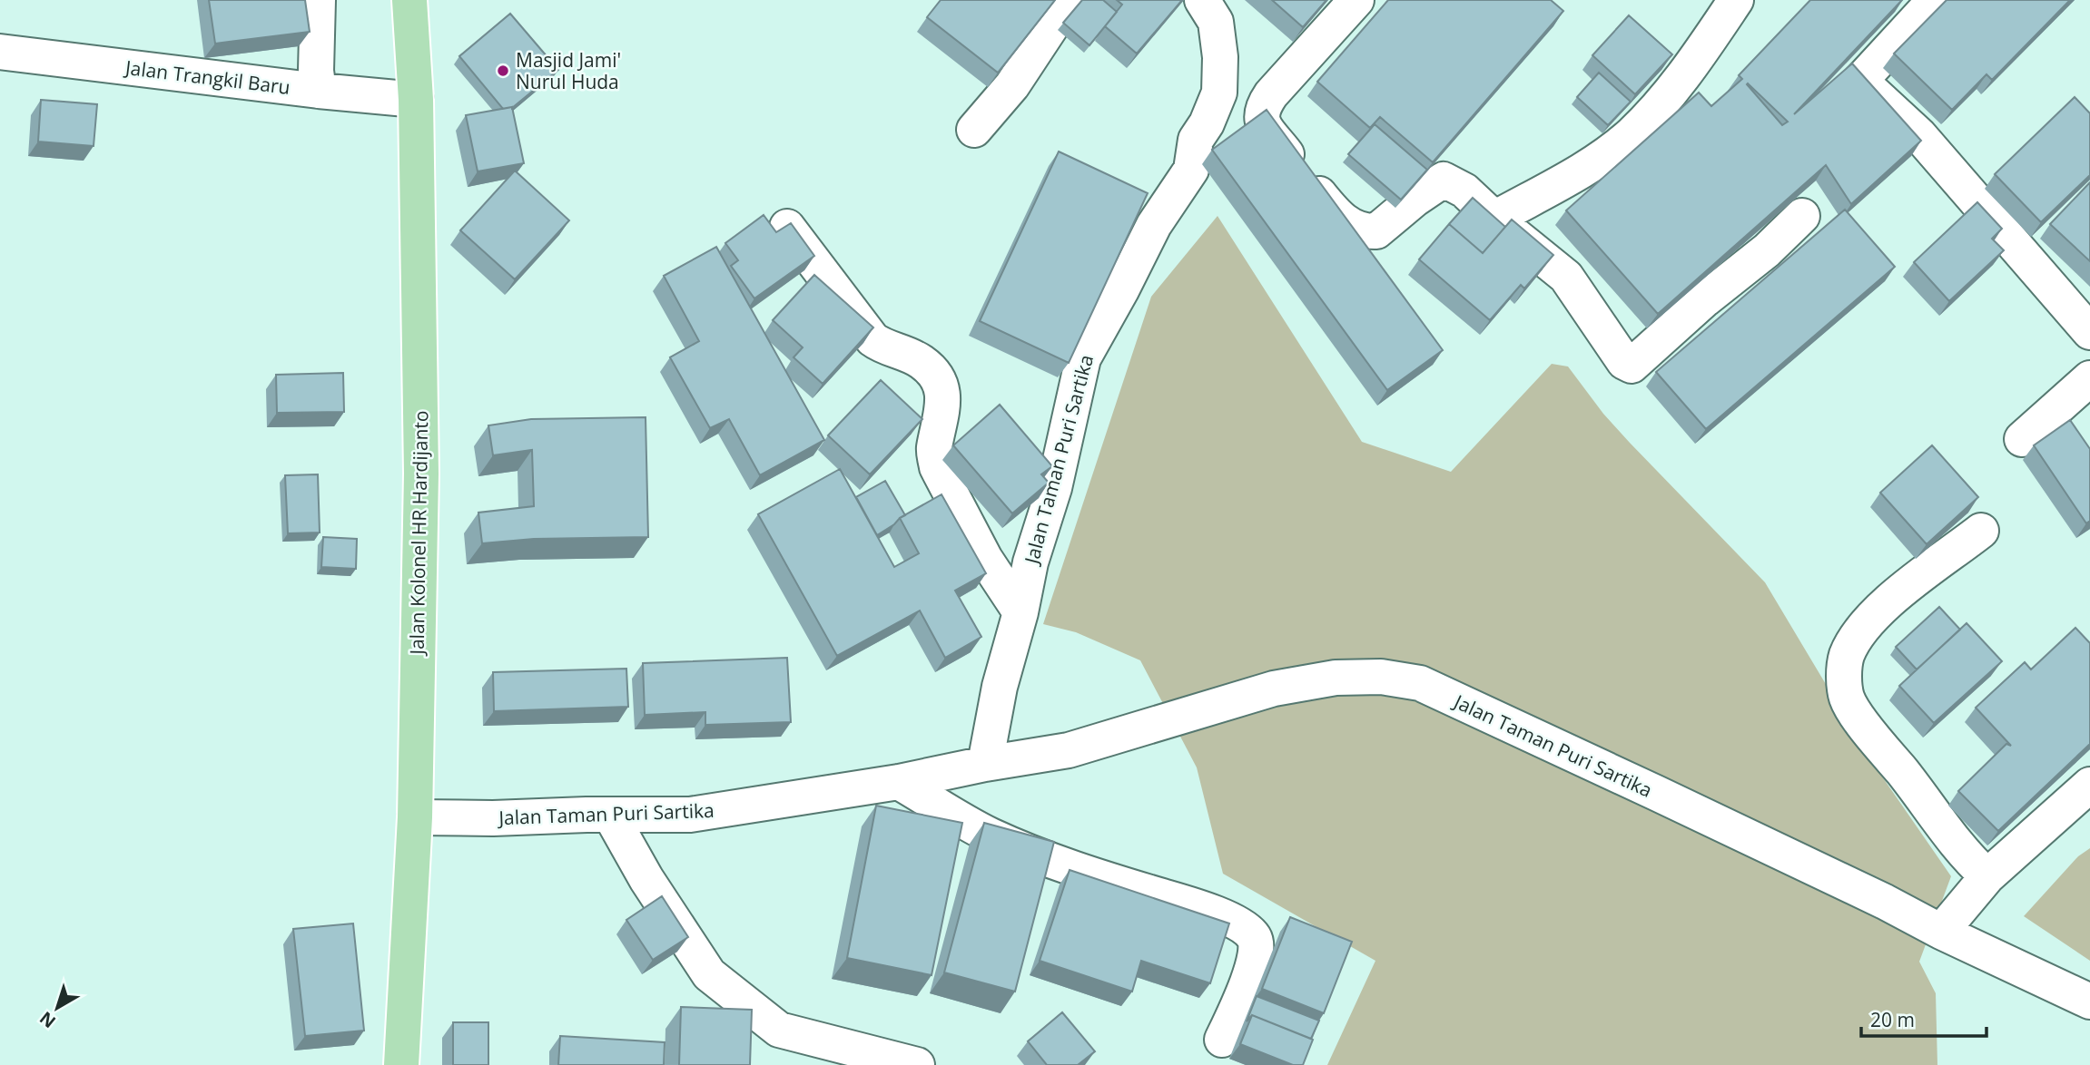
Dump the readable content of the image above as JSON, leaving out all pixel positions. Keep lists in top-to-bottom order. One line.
{"streets":{"main road":["Jalan Kolonel HR Hardijanto"],"street":["Jalan Trangkil Baru","Jalan Taman Puri Sartika"]},"crossings":[["Jalan Trangkil Baru","Jalan Kolonel HR Hardijanto"],["Jalan Taman Puri Sartika","Jalan Kolonel HR Hardijanto"]],"places":["Masjid Jami' Nurul Huda"],"scale_bar":"20 m","north":"bottom left"}
